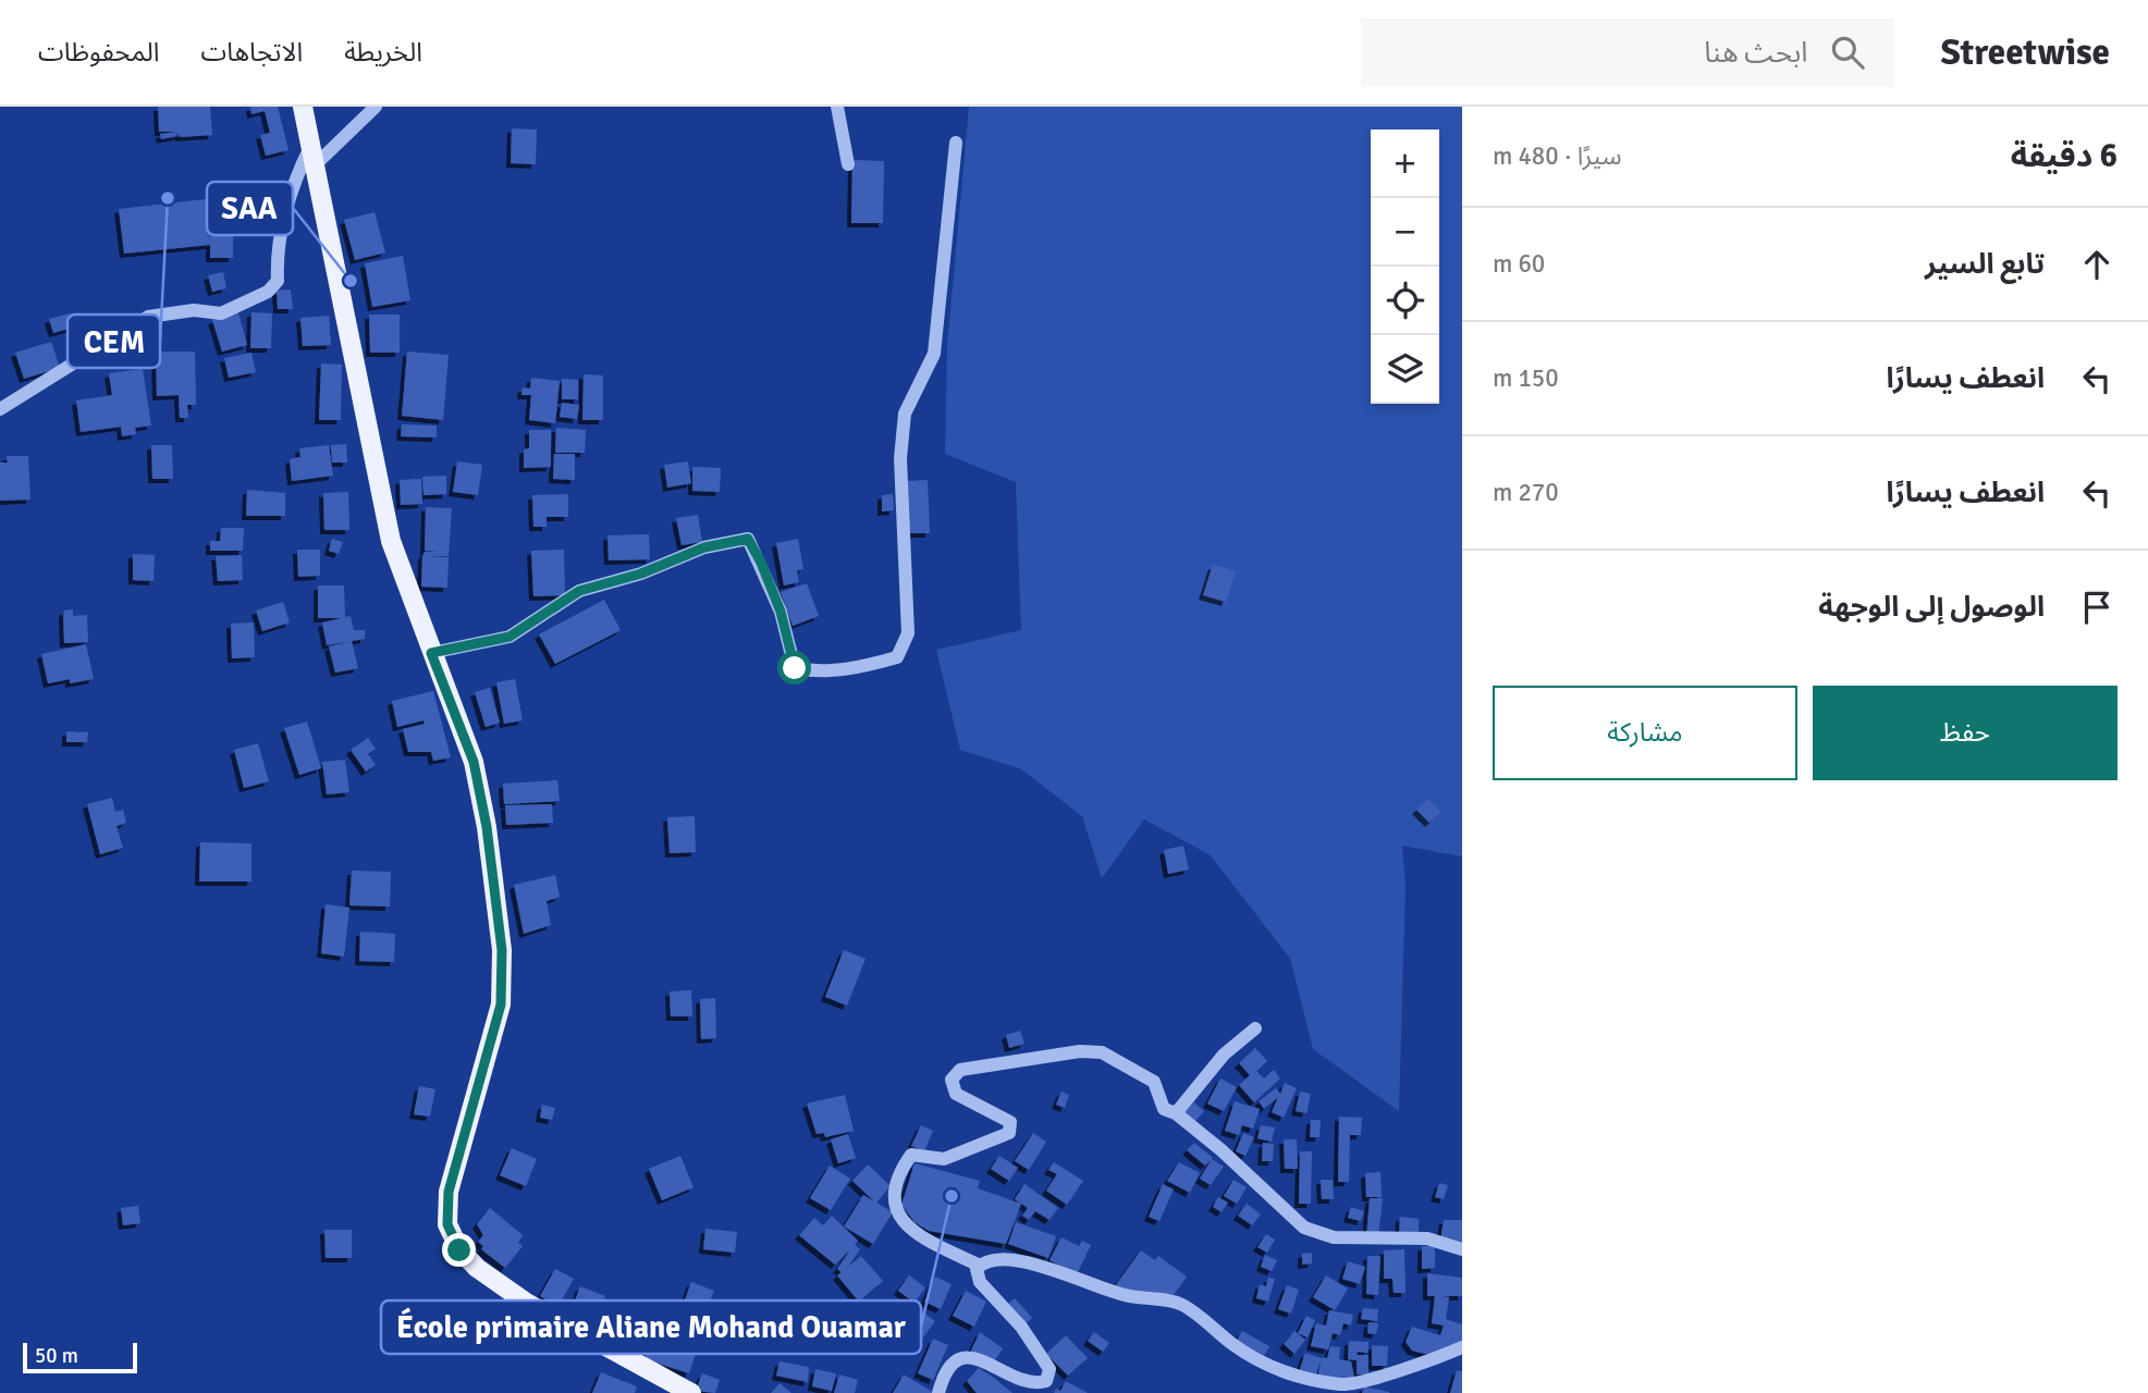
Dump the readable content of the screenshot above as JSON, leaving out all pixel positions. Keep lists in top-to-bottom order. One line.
{"places":["CEM","SAA","École primaire Aliane Mohand Ouamar"],"scale_bar":"50 m","page":{"header":"Streetwise","search":"ابحث هنا","nav":["الخريطة","الاتجاهات","المحفوظات"],"heading":["6 دقيقة","سيرًا · 480 m"],"map_buttons":["+","−"],"list":[["تابع السير","60 m"],["انعطف يسارًا","150 m"],["انعطف يسارًا","270 m"],"الوصول إلى الوجهة"],"buttons":["حفظ","مشاركة"],"scale":"50 m"}}
